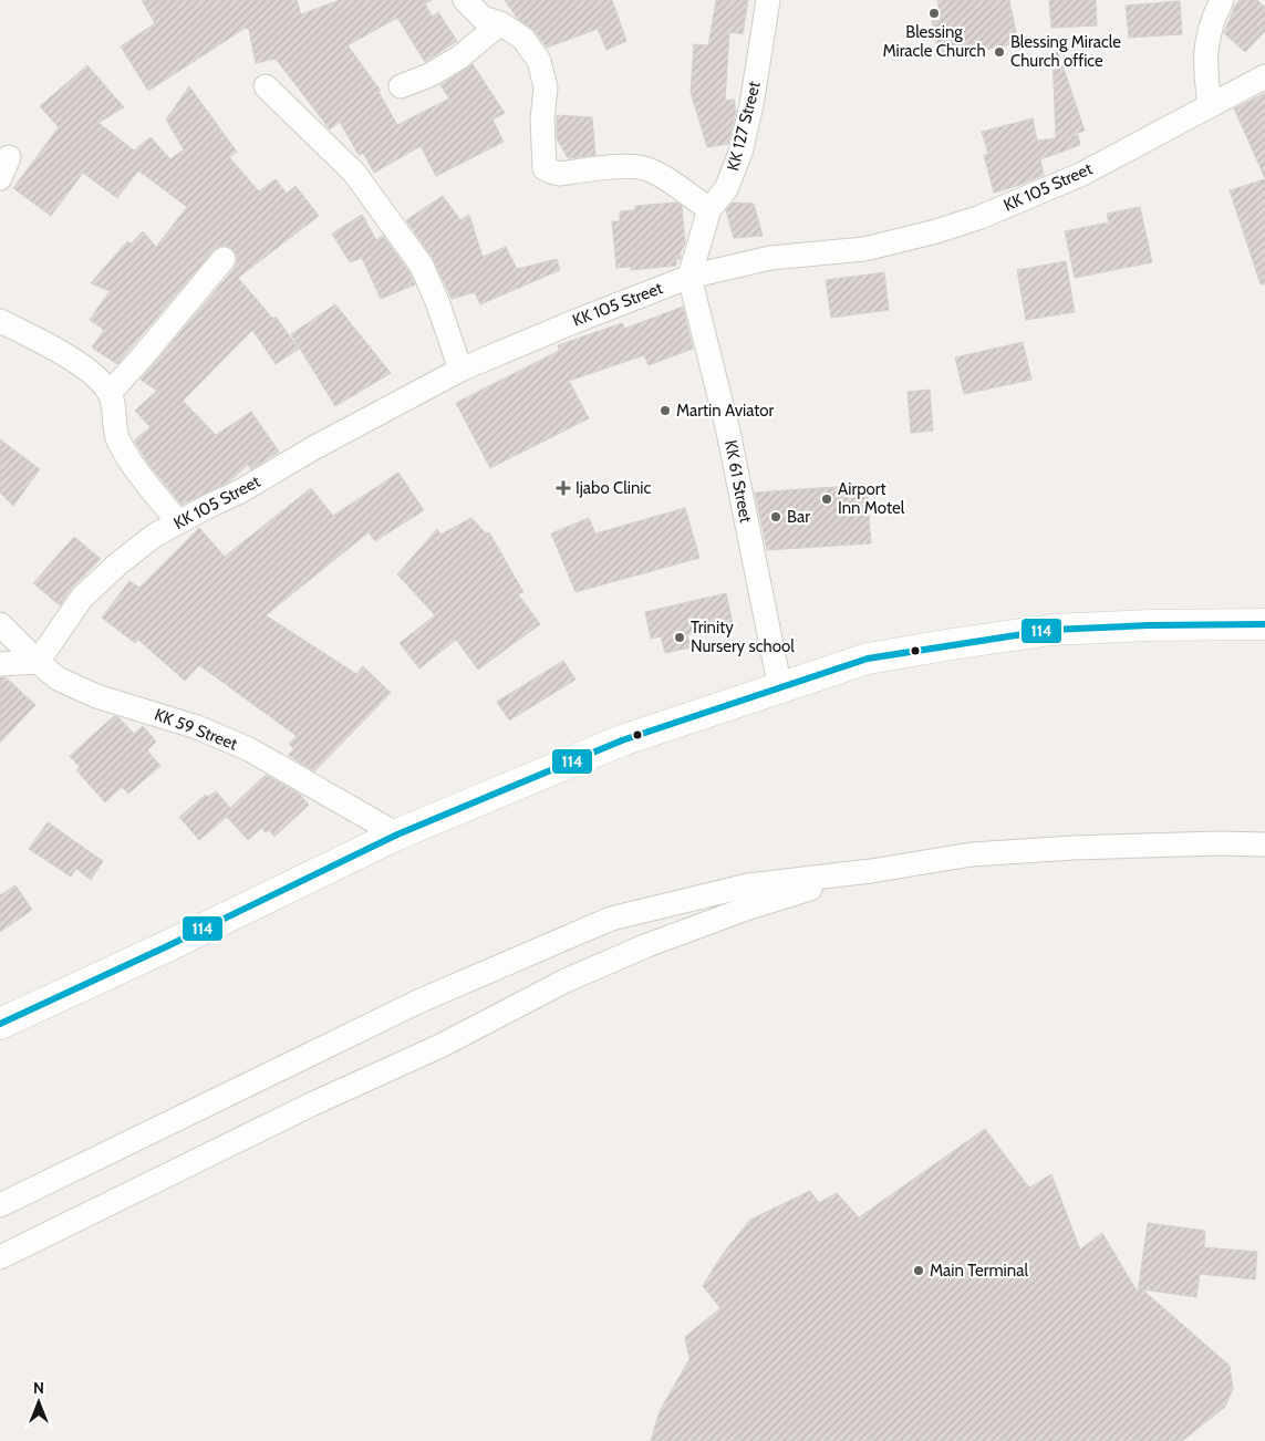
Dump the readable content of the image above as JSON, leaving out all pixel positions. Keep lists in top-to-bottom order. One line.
{"streets":{"street":["KK 127 Street","KK 105 Street","KK 61 Street","KK 59 Street"]},"crossings":[["KK 127 Street","KK 105 Street"],["KK 127 Street","KK 61 Street"],["KK 105 Street","KK 61 Street"],["KK 105 Street","KK 59 Street"]],"places":{"other":["Blessing Miracle Church","Blessing Miracle Church office","Martin Aviator","Airport Inn Motel","Bar","Trinity Nursery school","Main Terminal"],"health":["Ijabo Clinic"]},"lines":["transit line 114"],"north":"top"}
